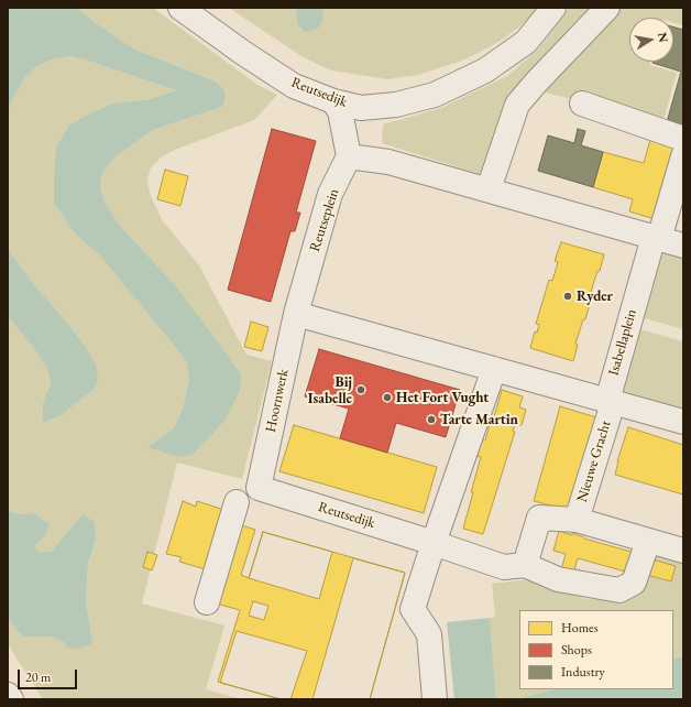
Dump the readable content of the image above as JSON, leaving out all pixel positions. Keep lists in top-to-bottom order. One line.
{"streets":{"street":["Reutsedijk","Reutseplein","Isabellaplein","Hoornwerk","Nieuwe Gracht"]},"crossings":[["Reutsedijk","Hoornwerk"],["Reutseplein","Hoornwerk"],["Isabellaplein","Nieuwe Gracht"]],"places":["Ryder","Bij Isabelle","Het Fort Vught","Tarte Martin"],"legend":["Homes","Shops","Industry"],"scale_bar":"20 m","north":"right"}
